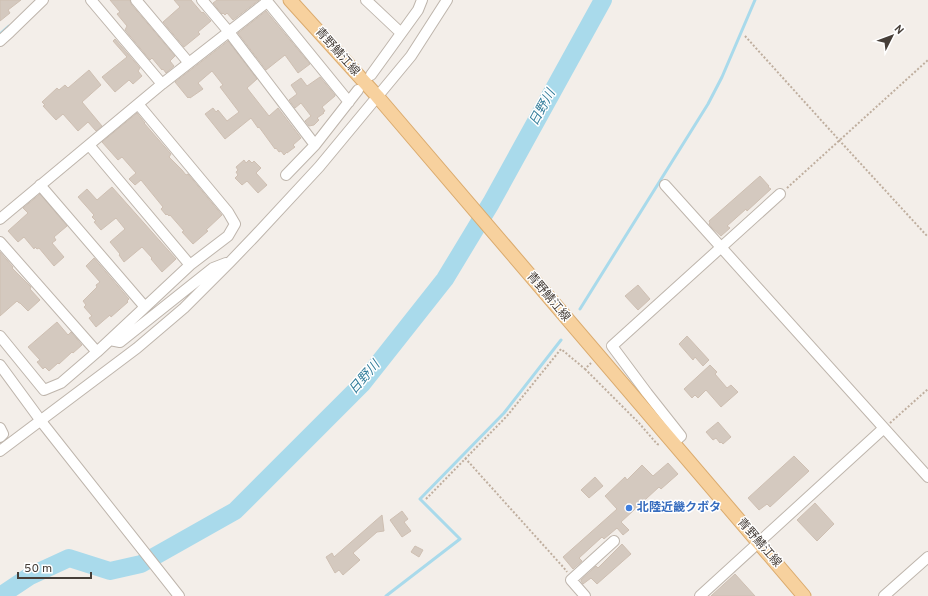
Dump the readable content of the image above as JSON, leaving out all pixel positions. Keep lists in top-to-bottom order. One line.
{"streets":{"main road":["青野鯖江線"]},"water":["日野川"],"places":["北陸近畿クボタ"],"scale_bar":"50 m","north":"top right"}
